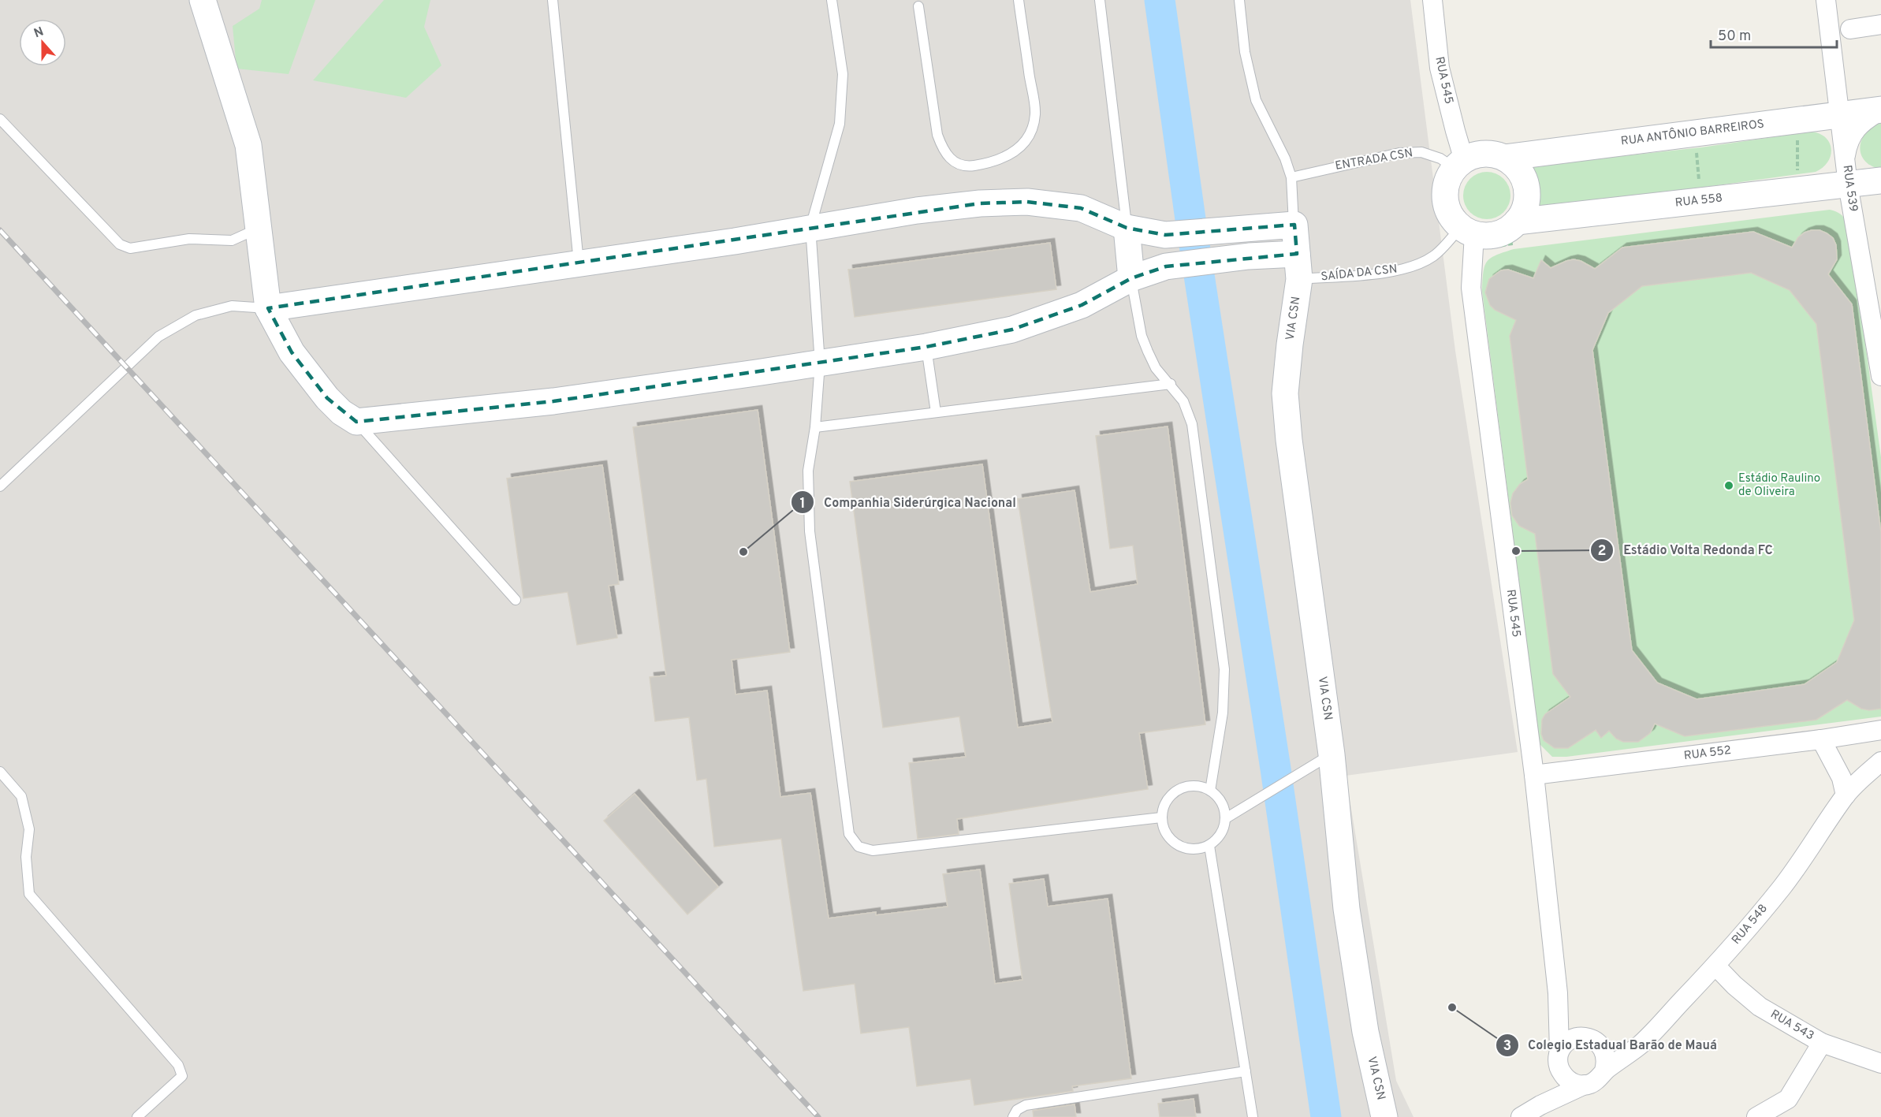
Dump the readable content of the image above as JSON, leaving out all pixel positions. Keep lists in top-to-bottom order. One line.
{"streets":{"street":["RUA 545","RUA ANTÔNIO BARREIROS","RUA 539","RUA 558","VIA CSN","RUA 552","RUA 548","RUA 543"],"lane":["ENTRADA CSN","SAÍDA DA CSN"]},"crossings":[["RUA 545","RUA ANTÔNIO BARREIROS"],["RUA 545","ENTRADA CSN"],["RUA 545","RUA 558"],["RUA 545","SAÍDA DA CSN"],["RUA 545","RUA 552"],["RUA 545","RUA 548"],["RUA ANTÔNIO BARREIROS","ENTRADA CSN"],["RUA ANTÔNIO BARREIROS","RUA 539"],["RUA ANTÔNIO BARREIROS","RUA 558"],["RUA ANTÔNIO BARREIROS","SAÍDA DA CSN"],["ENTRADA CSN","RUA 558"],["ENTRADA CSN","SAÍDA DA CSN"],["RUA 539","RUA 558"],["RUA 558","SAÍDA DA CSN"],["SAÍDA DA CSN","VIA CSN"],["RUA 548","RUA 543"]],"places":["Estádio Raulino de Oliveira","Estádio Volta Redonda FC","Companhia Siderúrgica Nacional","Colegio Estadual Barão de Mauá"],"scale_bar":"50 m","north":"top"}
